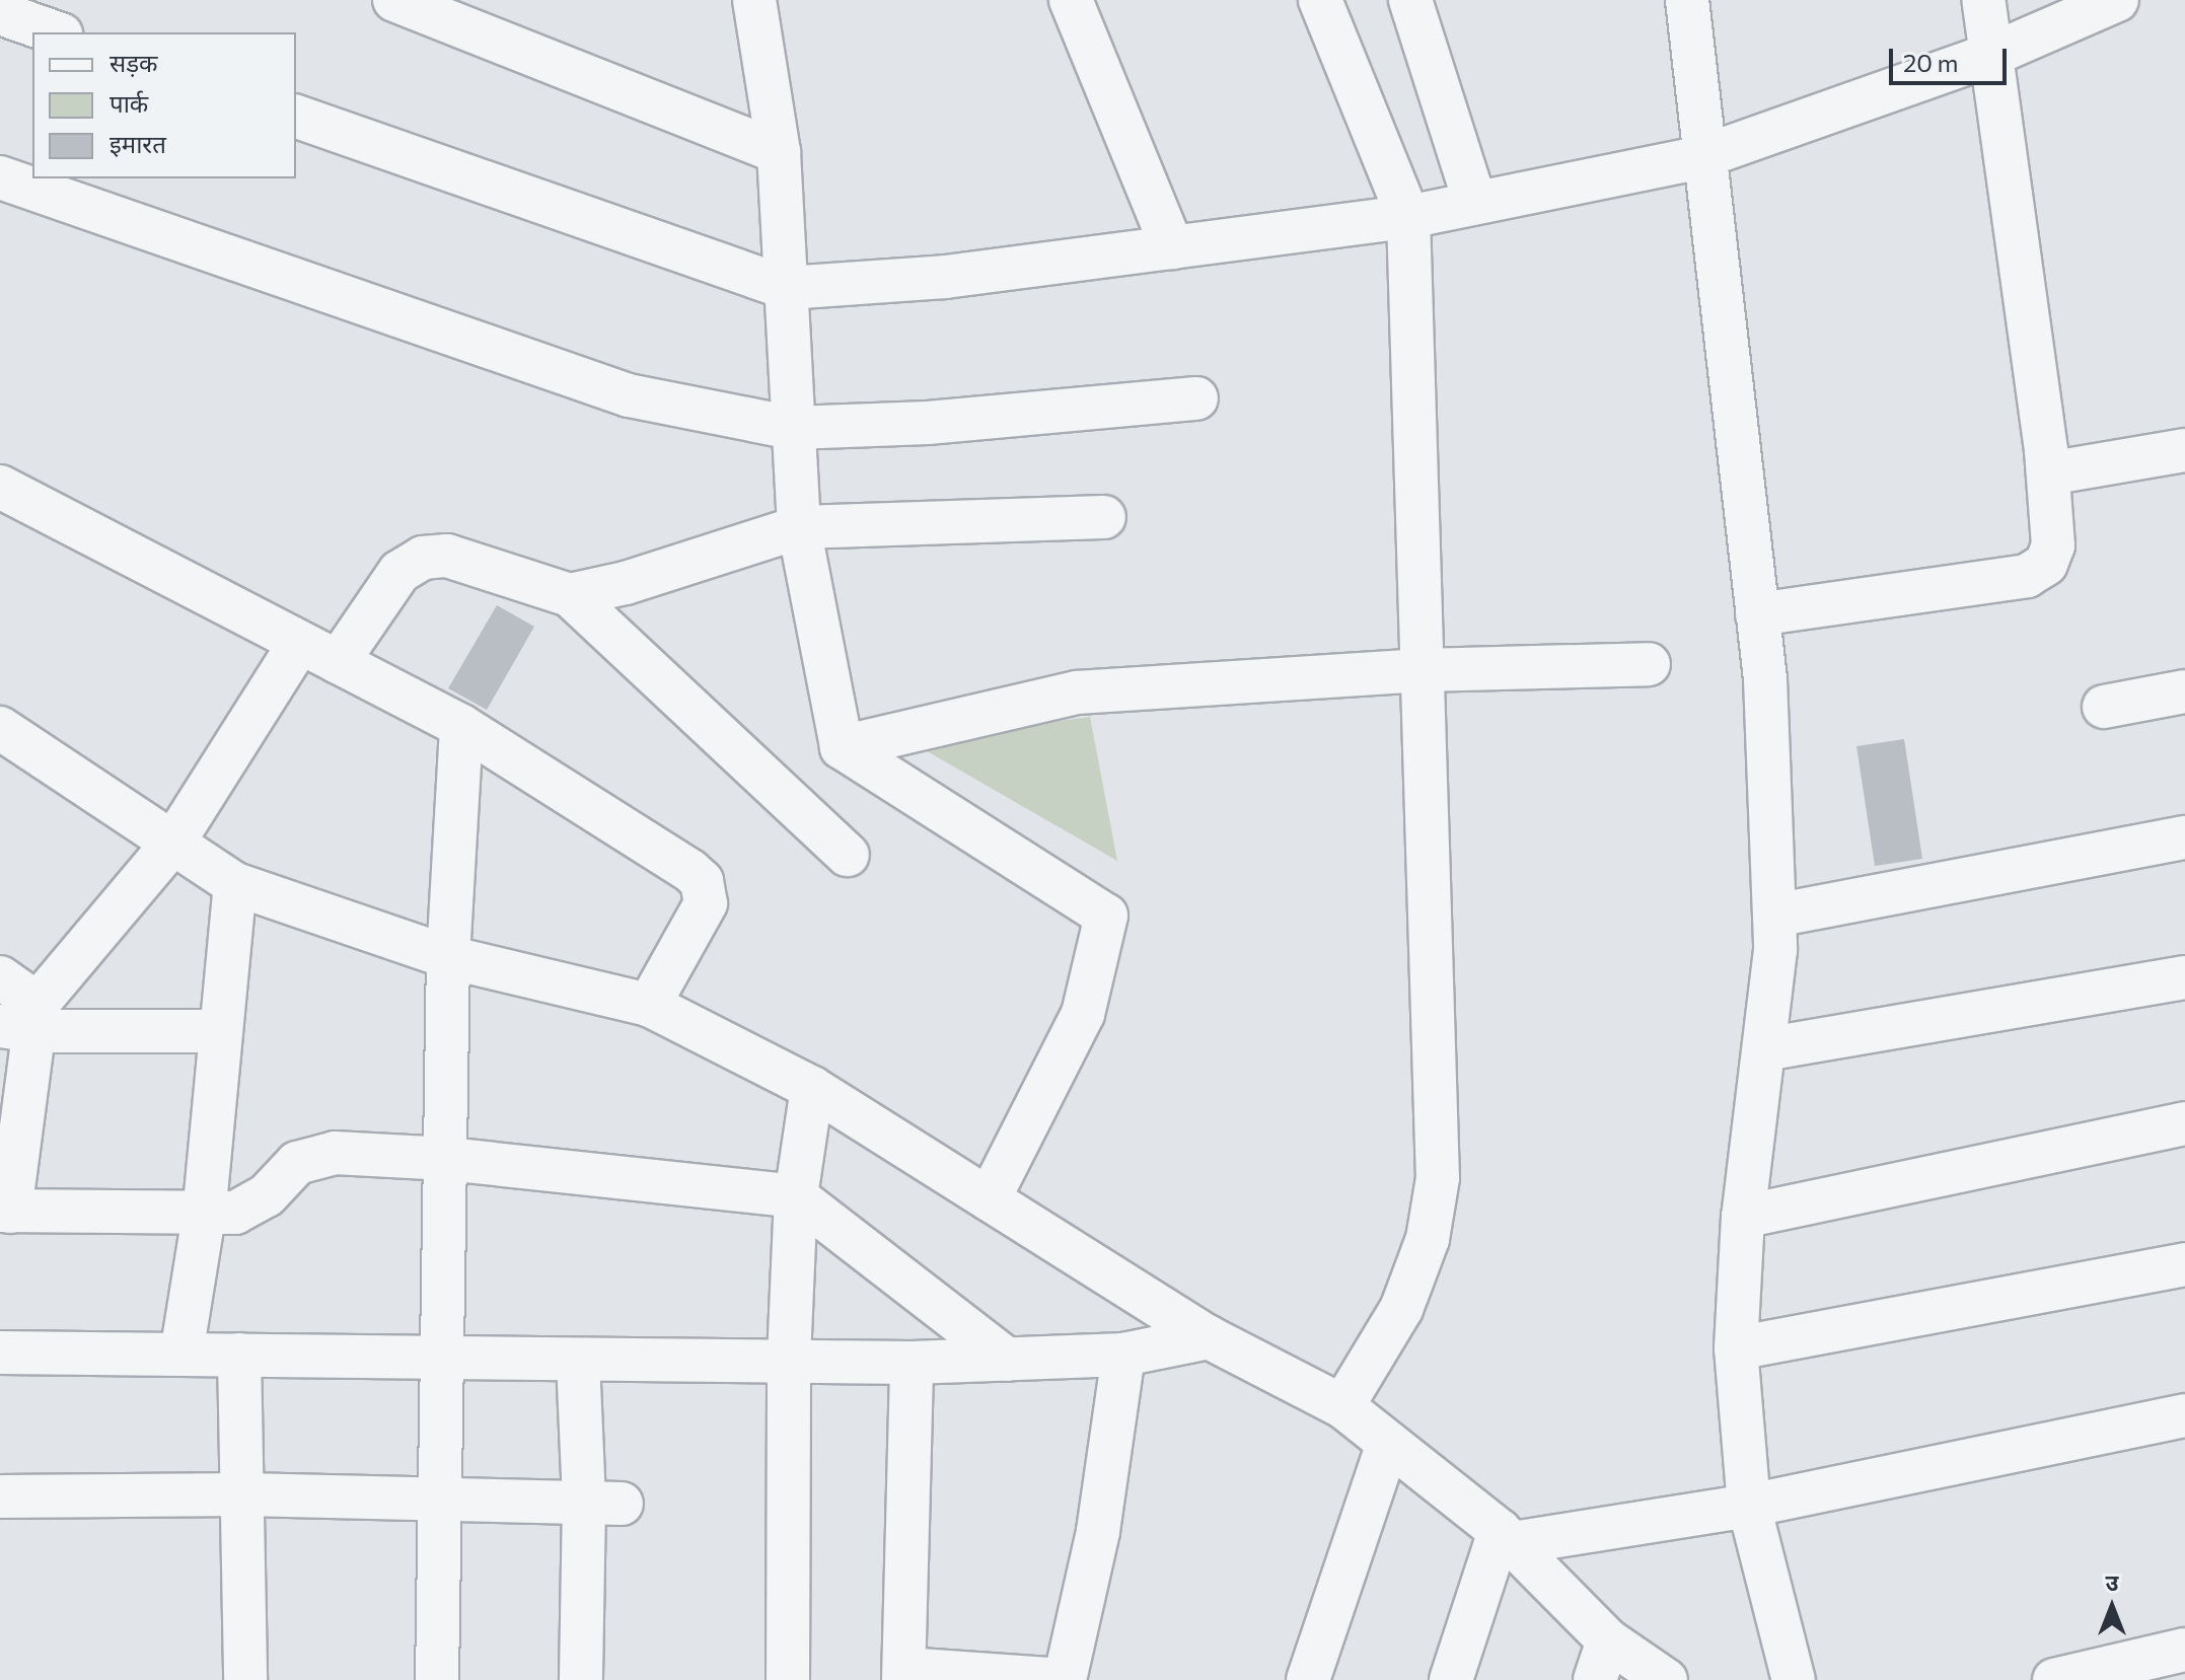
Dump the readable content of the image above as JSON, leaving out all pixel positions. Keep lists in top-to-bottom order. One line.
{"legend":["सड़क","पार्क","इमारत"],"scale_bar":"20 m","north":"top"}
